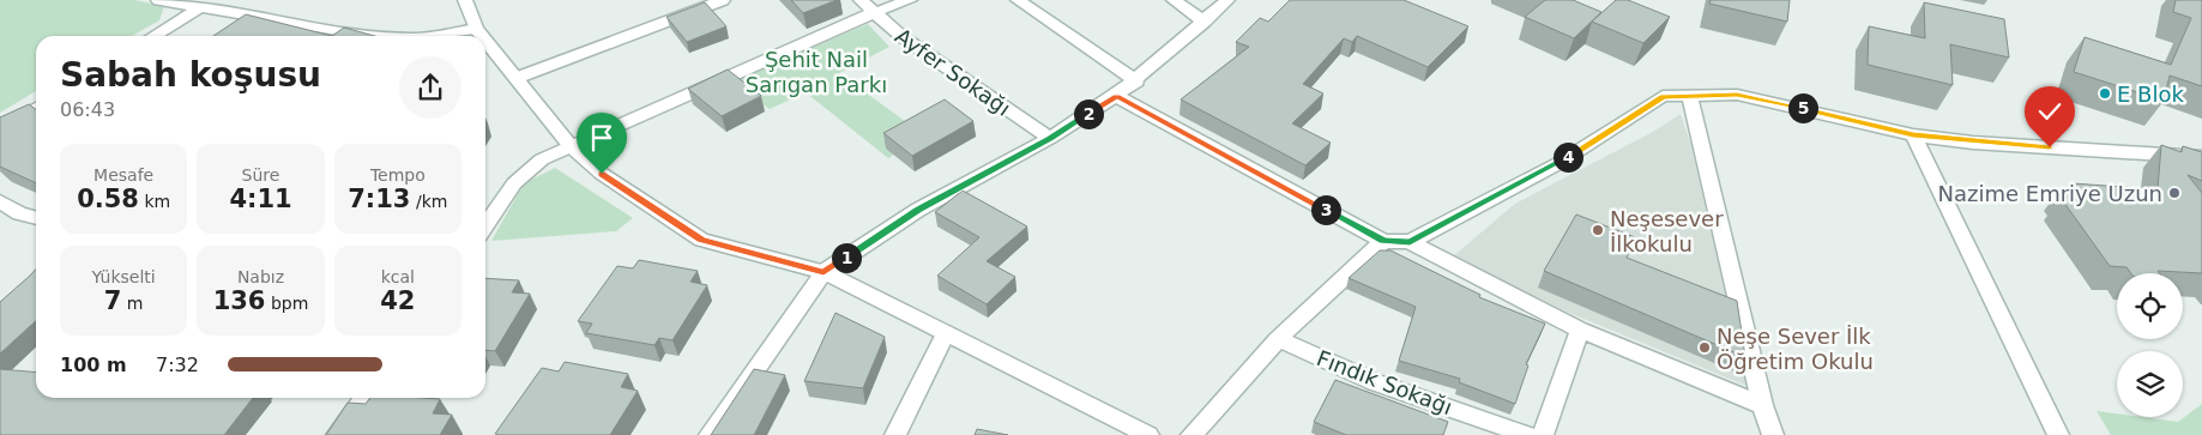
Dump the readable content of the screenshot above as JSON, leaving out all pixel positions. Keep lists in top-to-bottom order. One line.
{"streets":{"street":["Ayfer Sokağı","Fındık Sokağı"]},"parks":["Şehit Nail Sarıgan Parkı"],"places":["E Blok","Nazime Emriye Uzun","Neşesever İlkokulu","Neşe Sever İlk Öğretim Okulu"],"page":{"heading":["Sabah koşusu","06:43"],"pins":["5","2","4","3","1"],"stats":[["Mesafe","0.58 km"],["Süre","4:11"],["Tempo","7:13 /km"],["Yükselti","7 m"],["Nabız","136 bpm"],["kcal","42"]],"list":[{"name":"100 m","note":"7:32"}]}}
